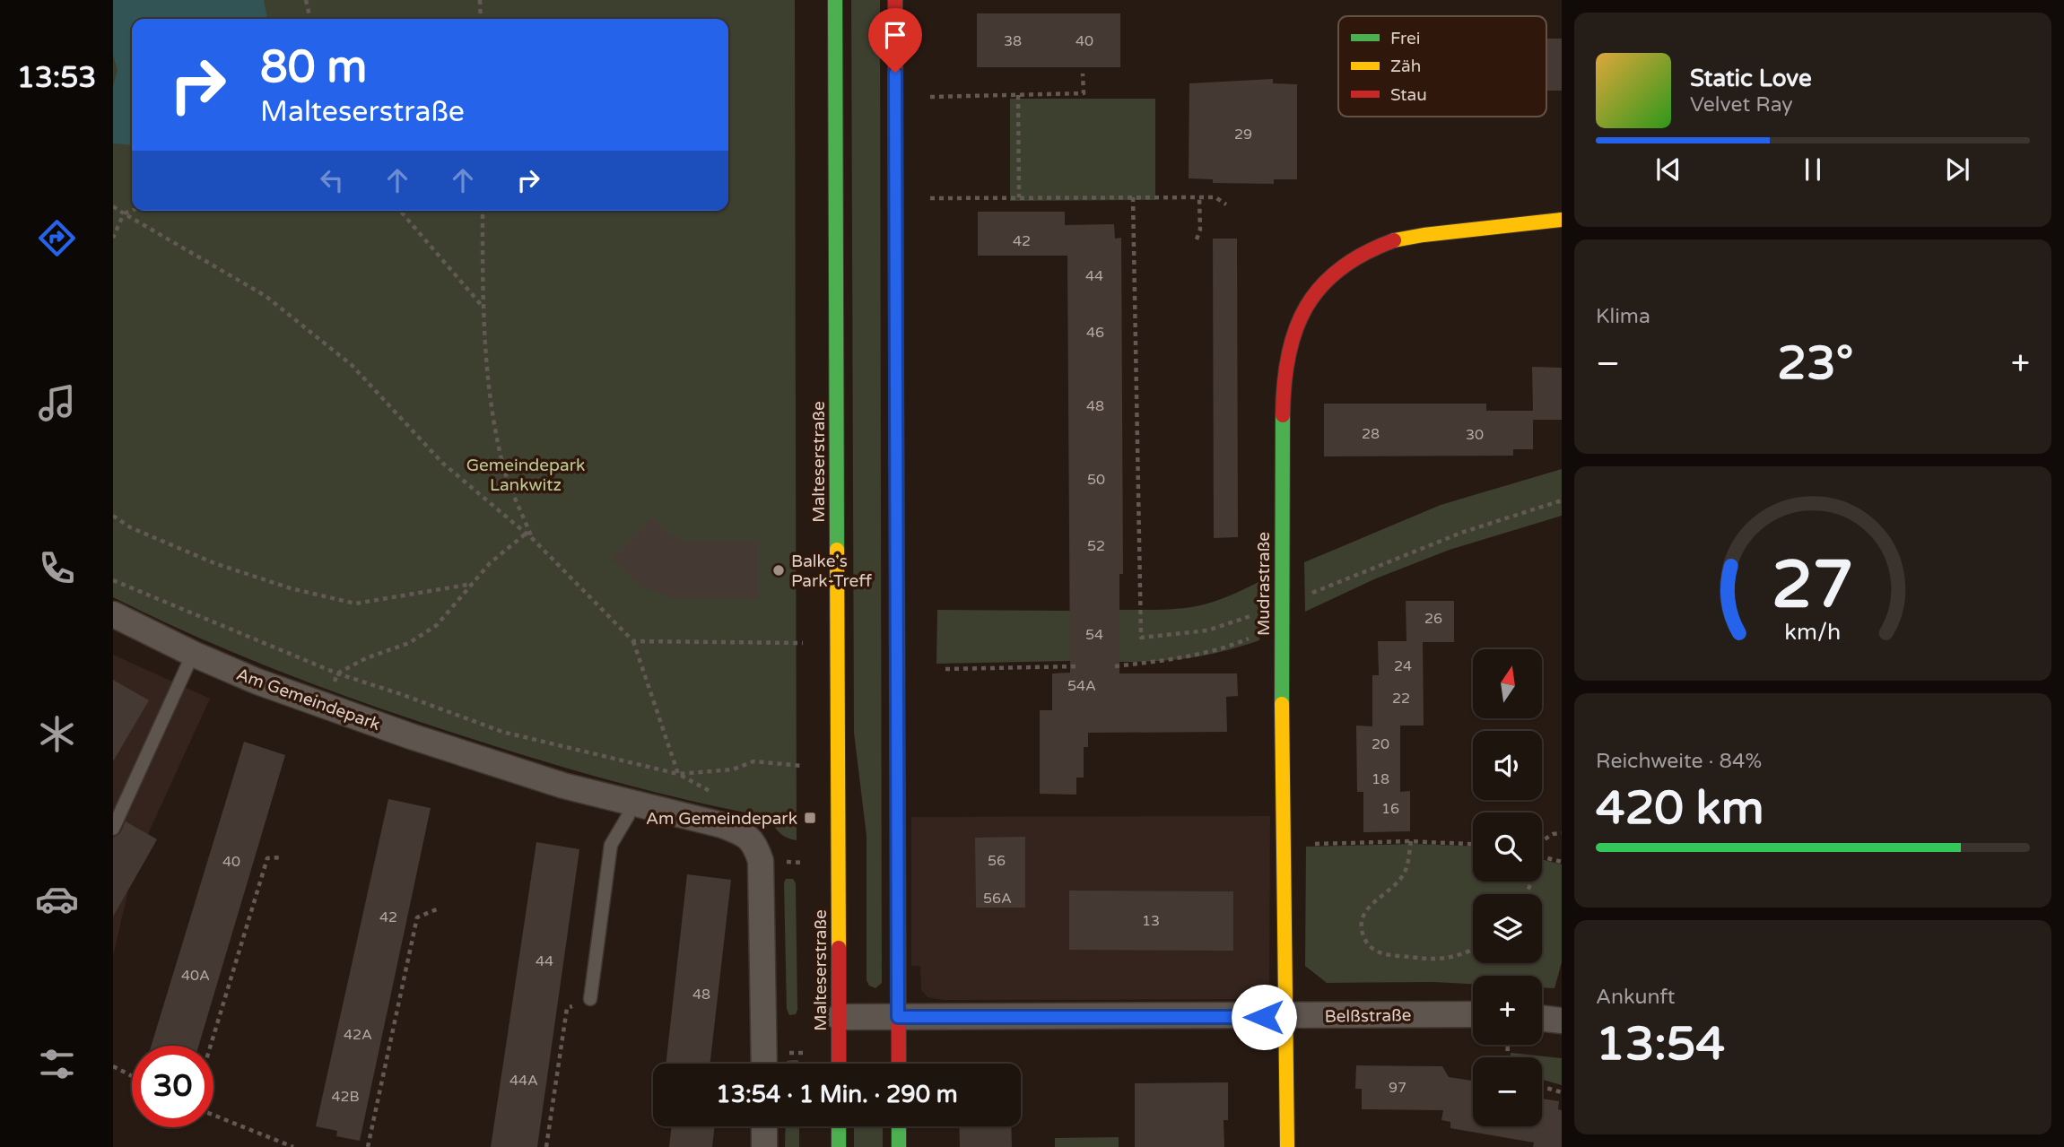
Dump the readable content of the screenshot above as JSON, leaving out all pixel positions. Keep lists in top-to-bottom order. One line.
{"streets":{"main road":["Malteserstraße","Mudrastraße"],"street":["Am Gemeindepark","Belßstraße"]},"crossings":[["Malteserstraße","Belßstraße"],["Mudrastraße","Belßstraße"]],"parks":["Gemeindepark Lankwitz"],"places":{"other":["Balke's Park-Treff"],"transit":["Am Gemeindepark"]},"house_numbers":["38","40","29","42","44","46","48","28","30","50","52","26","54","24","54A","22","20","18","16","56","40","56A","42","13","44","40A","48","42A","44A","97","42B"],"legend":["Frei","Zäh","Stau"],"north":"top","page":{"tabs":"13:53","turn":["80 m","Malteserstraße"],"song":["Static Love","Velvet Ray"],"tile":["Klima",["Reichweite · 84%","420 km"],["Ankunft","13:54"]],"heat":["−","23°","+"],"map_buttons":["+","−"],"limit":"30","trip":"13:54 · 1 Min. · 290 m","gauge":["27","km/h"]}}
